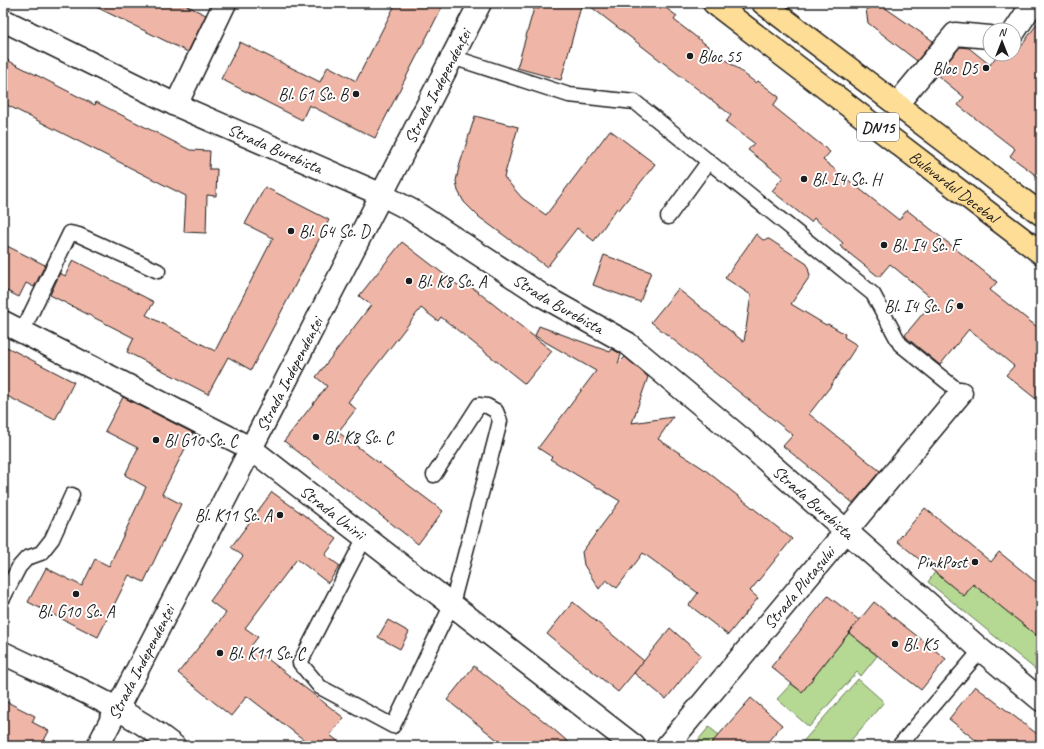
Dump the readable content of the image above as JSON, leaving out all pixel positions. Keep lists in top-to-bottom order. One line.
{"streets":{"main road":["DN15","Bulevardul Decebal"],"street":["Strada Independenței","Strada Burebista","Strada Unirii","Strada Plutașului"]},"crossings":[["Strada Independenței","Strada Burebista"],["Strada Independenței","Strada Unirii"],["Strada Burebista","Strada Plutașului"]],"places":["Bloc 55","Bloc D5","Bl. G1 Sc. B","Bl. I4 Sc. H","Bl. G4 Sc. D","Bl. I4 Sc. F","Bl. K8 Sc. A","Bl. I4 Sc. G","Bl. K8 Sc. C","Bl G10 Sc. C","Bl. K11 Sc. A","PinkPost","Bl. G10 Sc. A","Bl. K5","Bl. K11 Sc. C"],"north":"top"}
